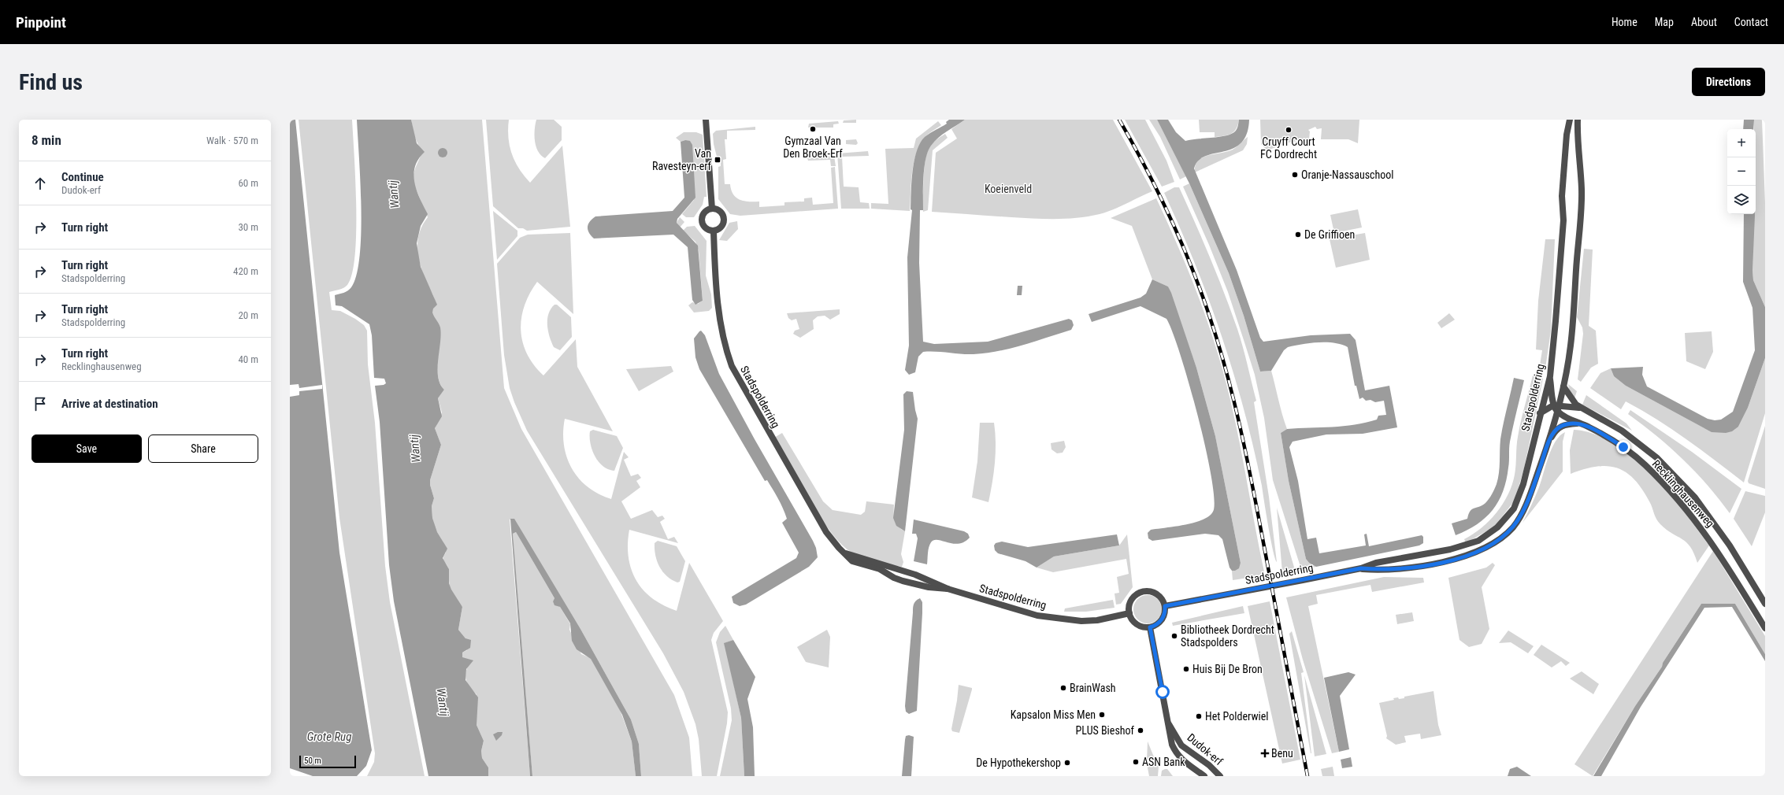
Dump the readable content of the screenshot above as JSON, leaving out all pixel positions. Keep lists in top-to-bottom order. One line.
{"streets":{"street":["Stadspolderring","Recklinghausenweg","Dudok-erf"]},"crossings":[["Stadspolderring","Recklinghausenweg"],["Stadspolderring","Dudok-erf"]],"water":["Wantij","Grote Rug"],"parks":["Koeienveld"],"places":{"other":["Gymzaal Van Den Broek-Erf","Cruyff Court FC Dordrecht","Oranje-Nassauschool","De Griffioen","Bibliotheek Dordrecht Stadspolders","Huis Bij De Bron","BrainWash","Kapsalon Miss Men","Het Polderwiel","PLUS Bieshof","ASN Bank","De Hypothekershop"],"transit":["Van Ravesteyn-erf"],"health":["Benu"]},"scale_bar":"50 m","page":{"header":"Pinpoint","nav":["Home","Map","About","Contact"],"buttons":["Directions",["Save","Share"]],"title":"Find us","heading":["8 min","Walk · 570 m"],"map_buttons":["+","−"],"list":[["Continue","Dudok-erf","60 m"],["Turn right","30 m"],["Turn right","Stadspolderring","420 m"],["Turn right","Stadspolderring","20 m"],["Turn right","Recklinghausenweg","40 m"],"Arrive at destination"],"scale":"50 m"}}
